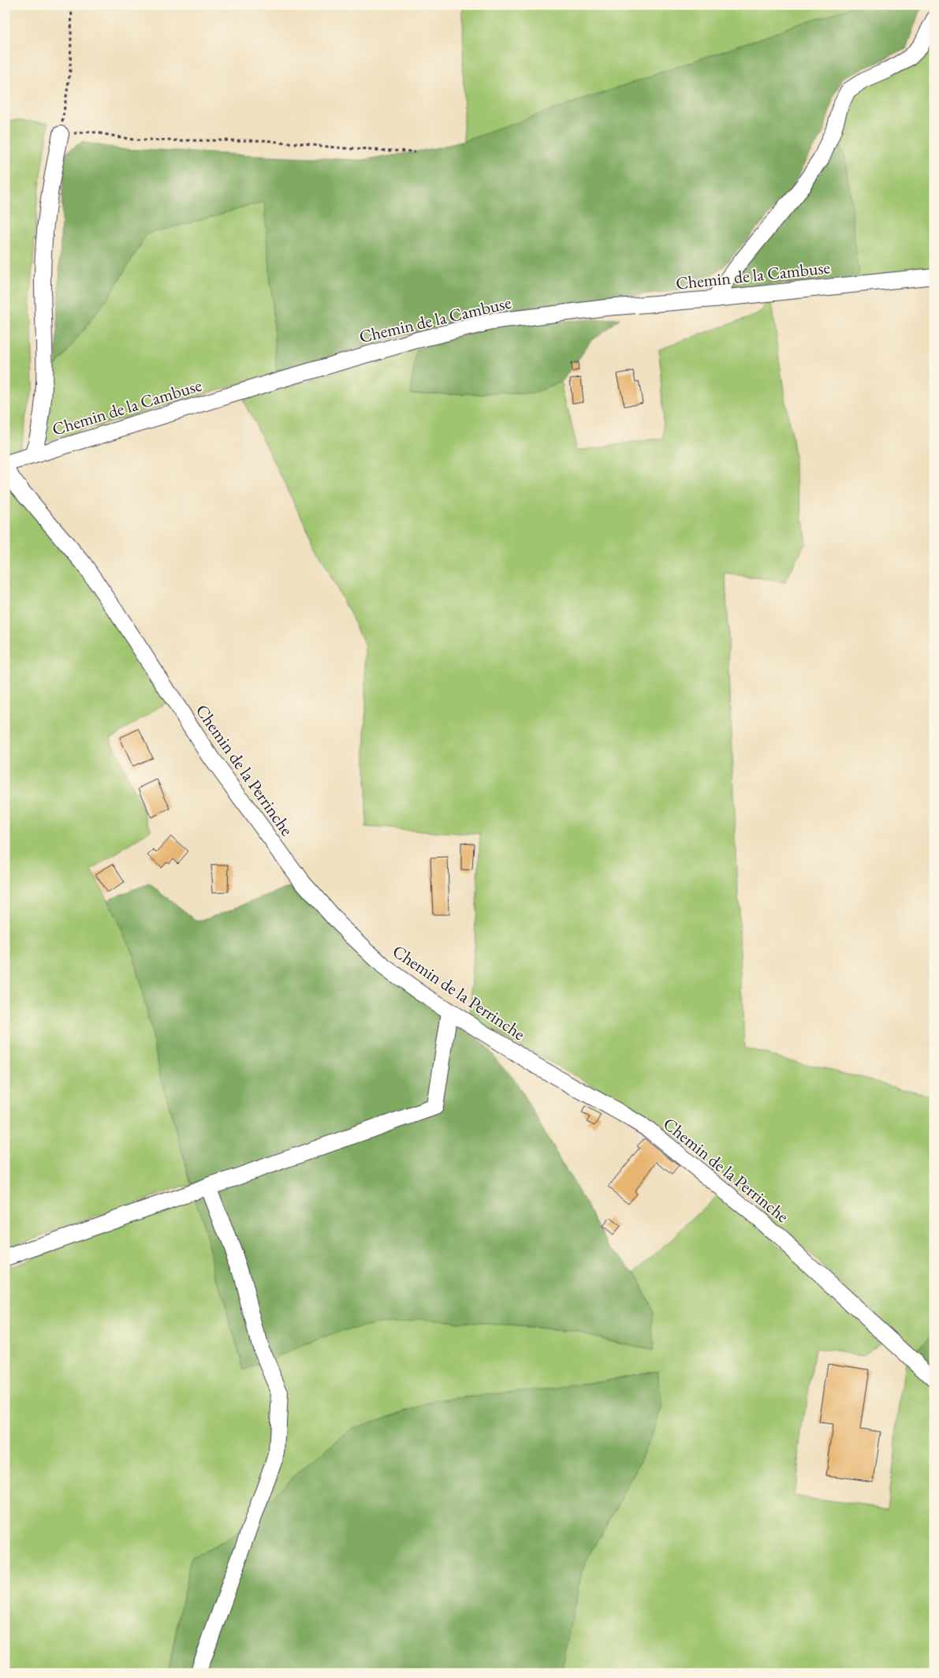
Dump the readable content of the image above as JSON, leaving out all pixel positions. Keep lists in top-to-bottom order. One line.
{"streets":{"street":["Chemin de la Cambuse","Chemin de la Perrinche"]},"crossings":[["Chemin de la Cambuse","Chemin de la Perrinche"]]}
